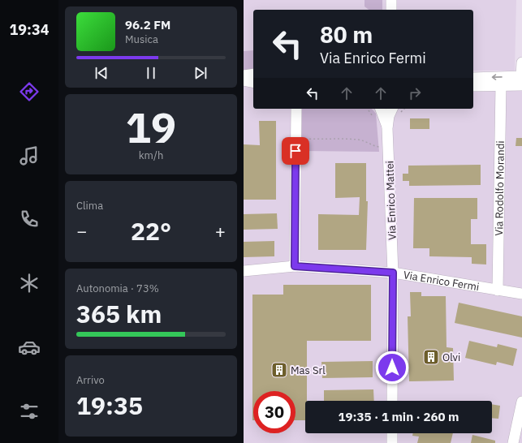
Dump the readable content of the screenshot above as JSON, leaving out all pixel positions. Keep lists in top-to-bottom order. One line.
{"streets":{"street":["Via Rodolfo Morandi","Via Enrico Mattei","Via Enrico Fermi"]},"crossings":[["Via Rodolfo Morandi","Via Enrico Fermi"],["Via Enrico Mattei","Via Enrico Fermi"]],"places":{"building":["Olvi","Mas Srl"]},"page":{"tabs":"19:34","turn":["80 m","Via Enrico Fermi"],"song":["96.2 FM","Musica"],"tile":[["19","km/h"],"Clima",["Autonomia · 73%","365 km"],["Arrivo","19:35"]],"heat":["−","22°","+"],"limit":"30","trip":"19:35 · 1 min · 260 m"}}
